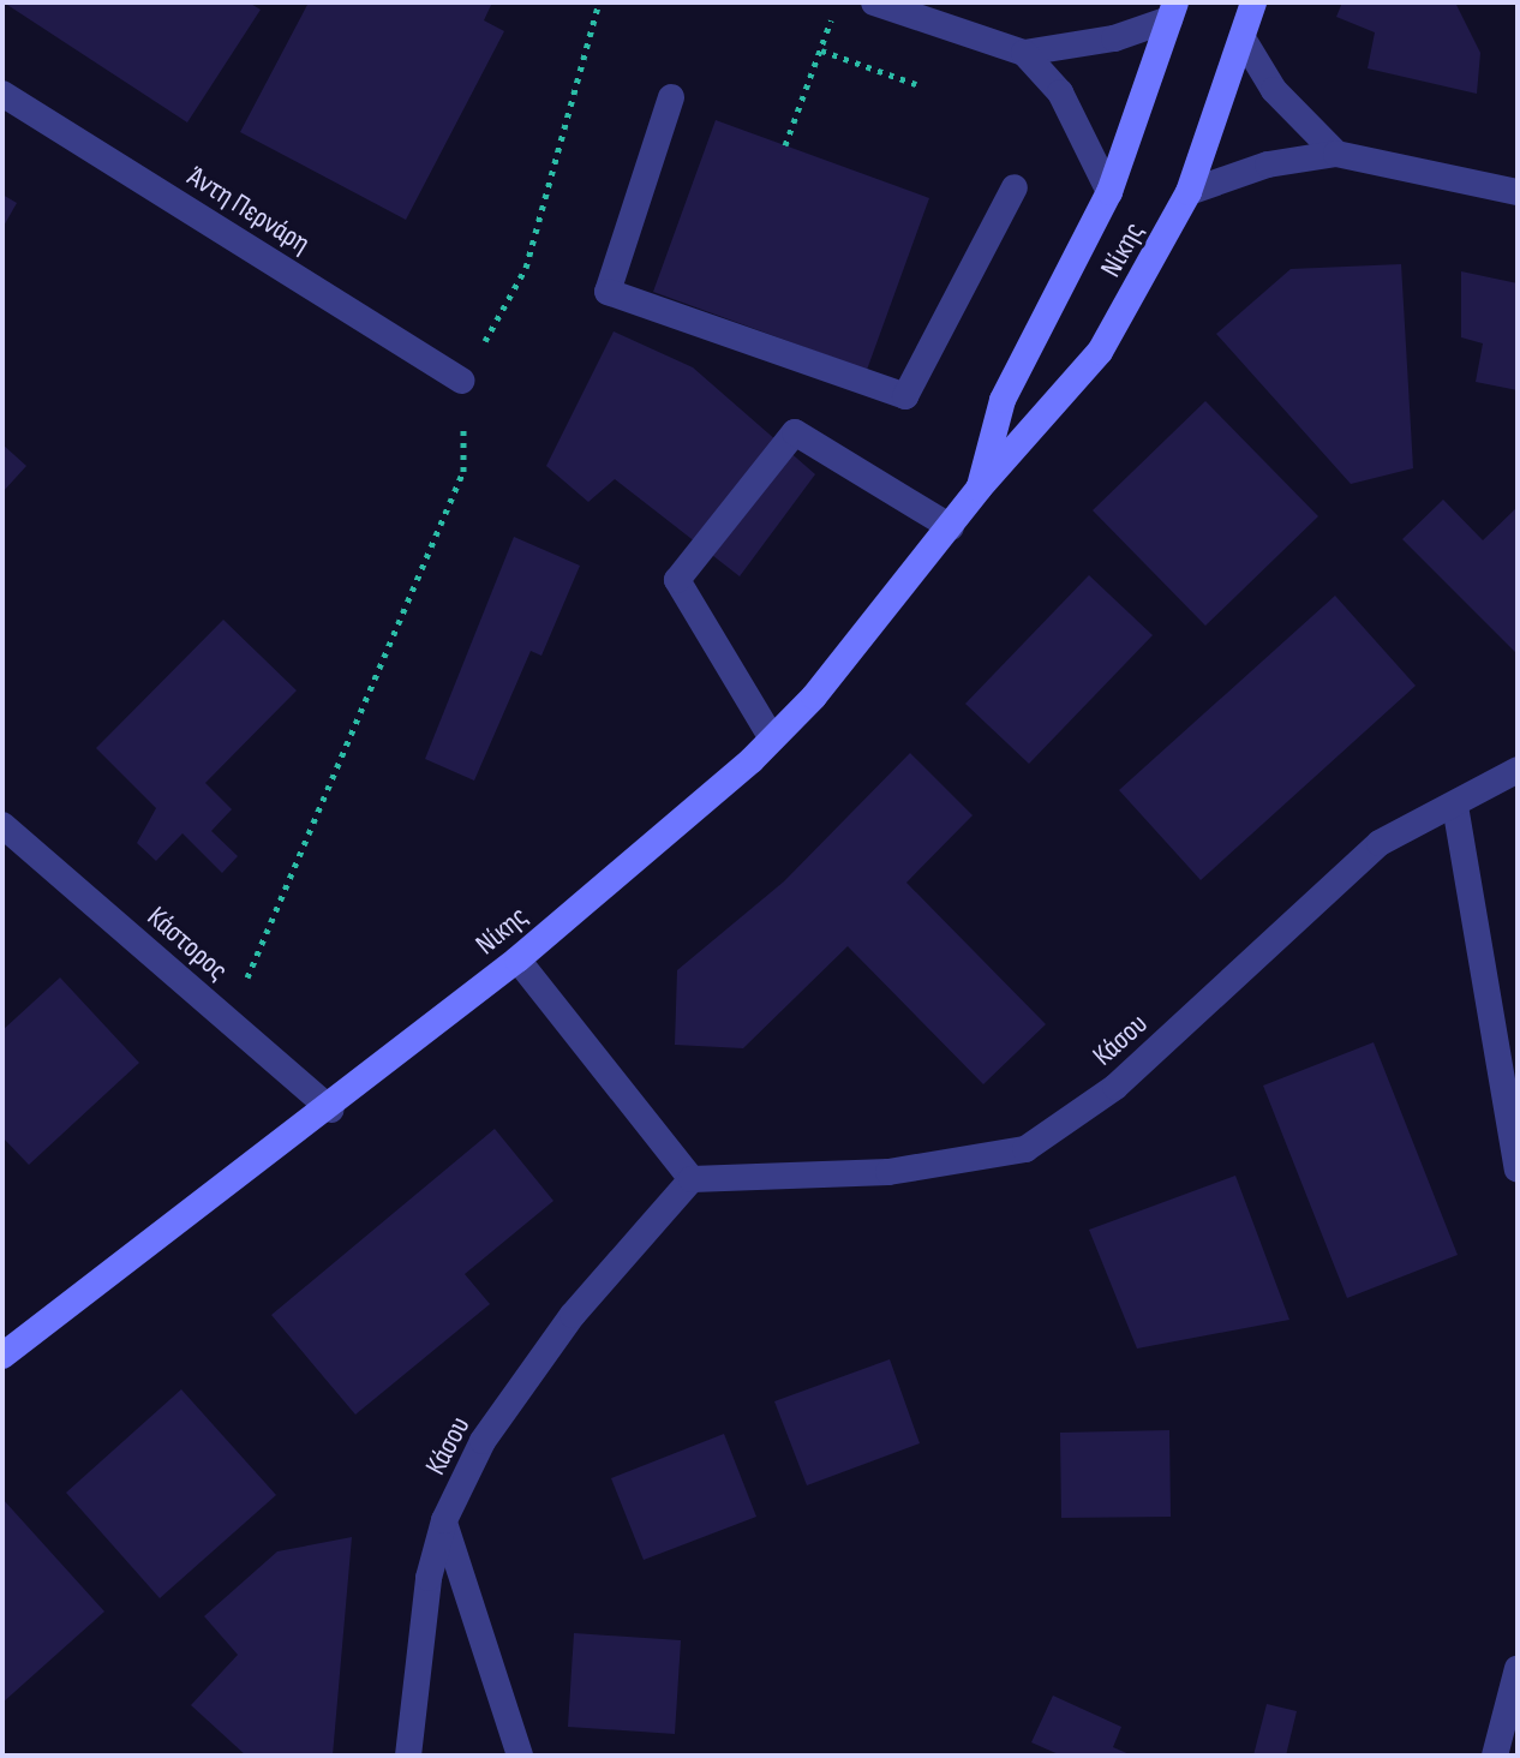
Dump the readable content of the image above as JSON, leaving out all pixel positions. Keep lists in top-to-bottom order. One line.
{"streets":{"main road":["Νίκης"],"street":["Άντη Περνάρη","Κάστορος","Κάσου"]},"crossings":[["Νίκης","Κάστορος"]]}
